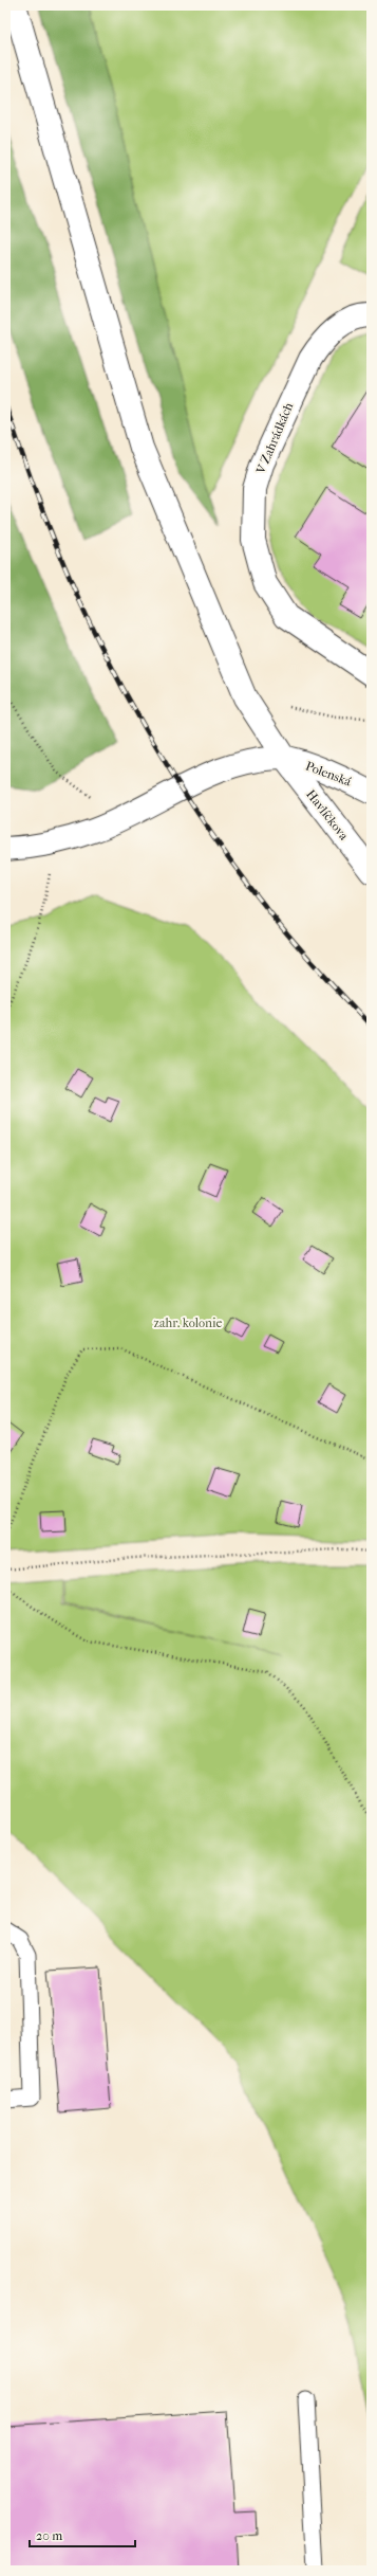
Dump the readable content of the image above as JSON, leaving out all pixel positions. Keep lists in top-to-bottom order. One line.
{"streets":{"street":["V Zahrádkách","Polenská","Havlíčkova"]},"crossings":[["Polenská","Havlíčkova"]],"parks":["zahr. kolonie"],"scale_bar":"20 m"}
